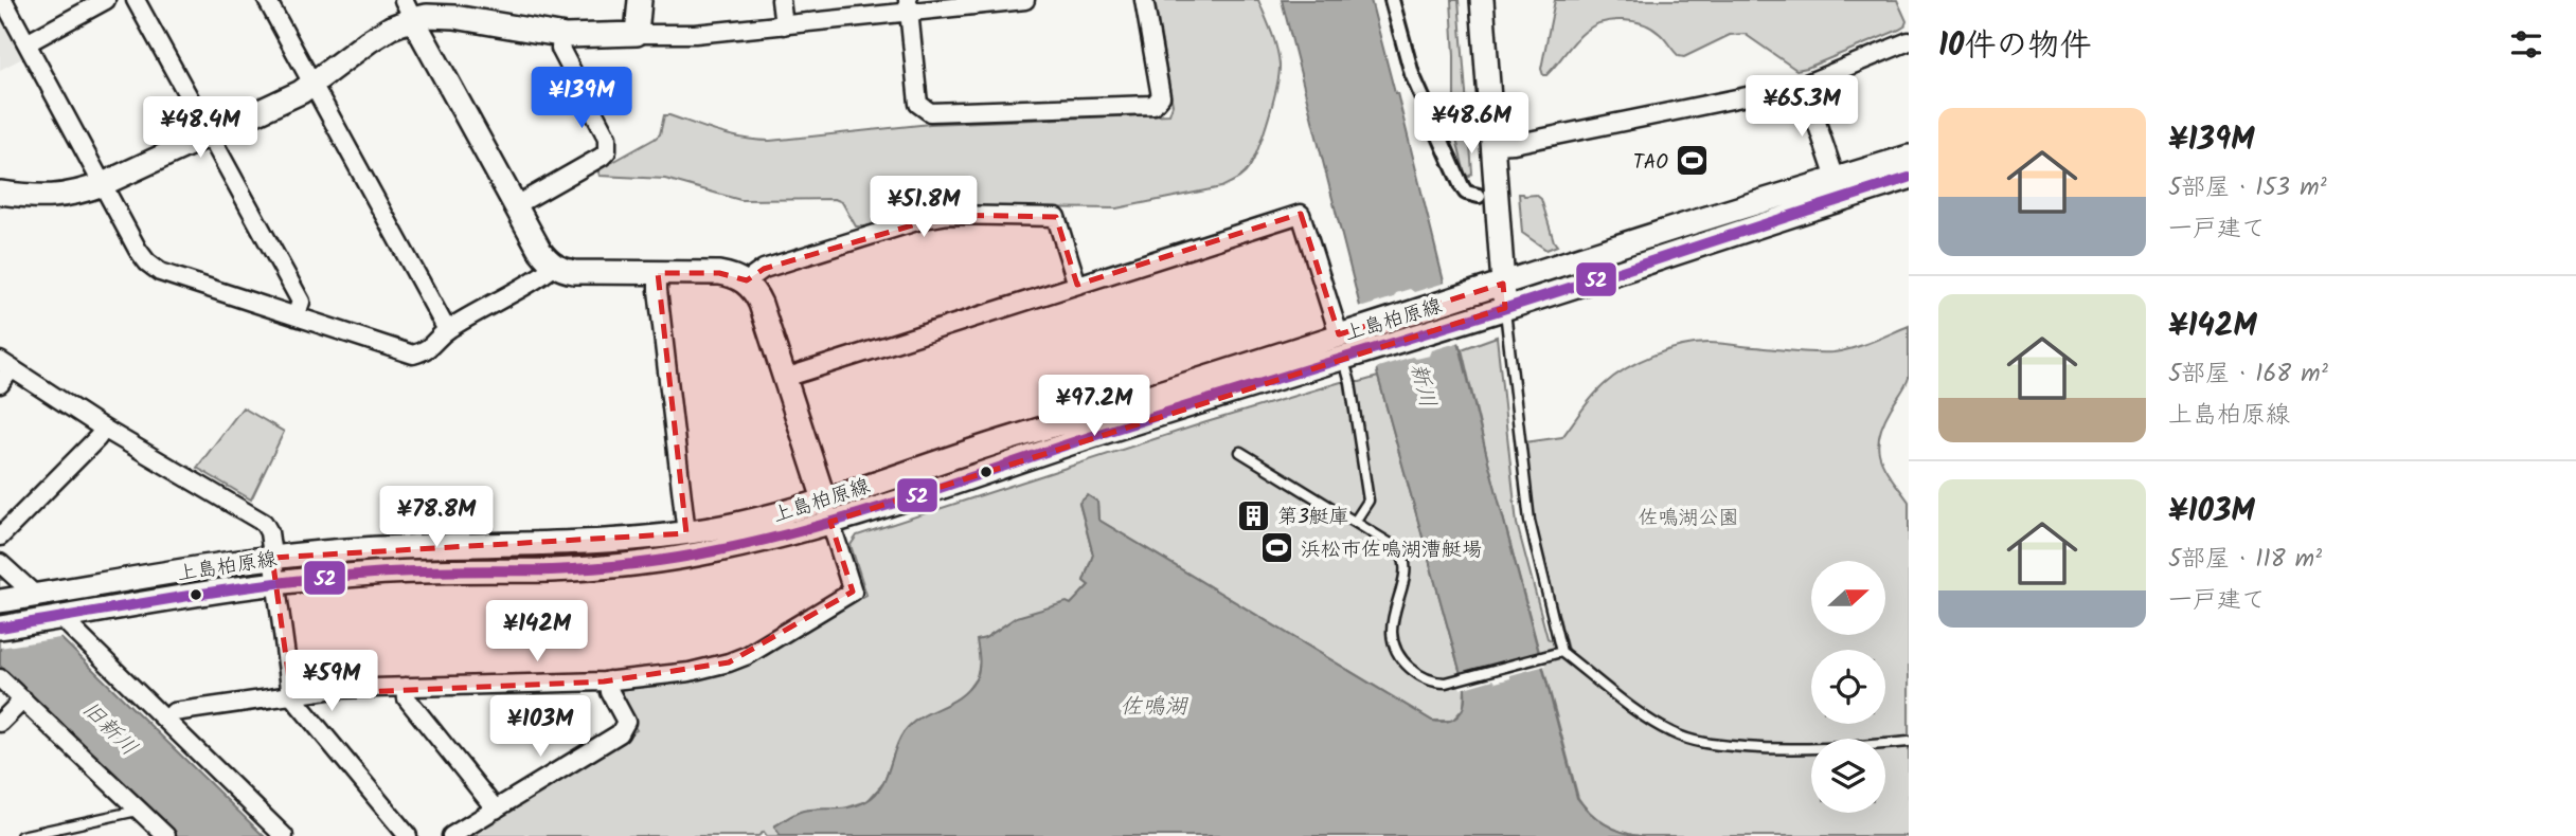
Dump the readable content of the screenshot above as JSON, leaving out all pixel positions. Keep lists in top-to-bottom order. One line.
{"streets":{"street":["上島柏原線"]},"water":["新川","佐鳴湖","旧新川"],"parks":["佐鳴湖公園"],"places":{"sports":["TAO","浜松市佐鳴湖漕艇場"],"building":["第3艇庫"]},"lines":["transit line 52"],"north":"right","page":{"heading":"10件の物件","price":["¥139M","¥65.3M","¥48.6M","¥48.4M","¥51.8M","¥97.2M","¥78.8M","¥142M","¥59M","¥103M"],"list":[{"name":"¥139M","note":"5部屋 · 153 m² · 一戸建て"},{"name":"¥142M","note":"5部屋 · 168 m² · 上島柏原線"},{"name":"¥103M","note":"5部屋 · 118 m² · 一戸建て"}]}}
